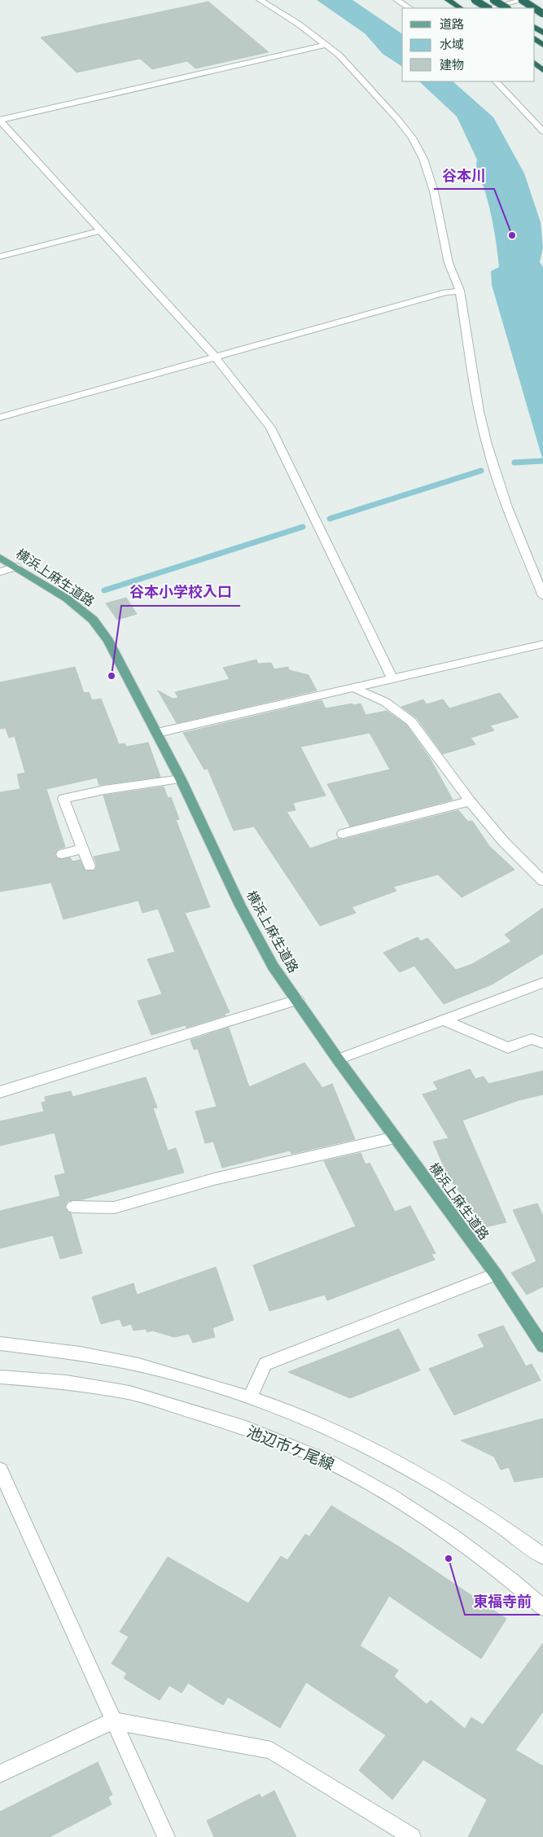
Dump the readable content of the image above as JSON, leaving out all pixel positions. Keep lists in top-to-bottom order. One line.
{"streets":{"main road":["横浜上麻生道路"],"street":["池辺市ケ尾線"]},"places":["谷本川","谷本小学校入口","東福寺前"],"legend":["道路","水域","建物"]}
